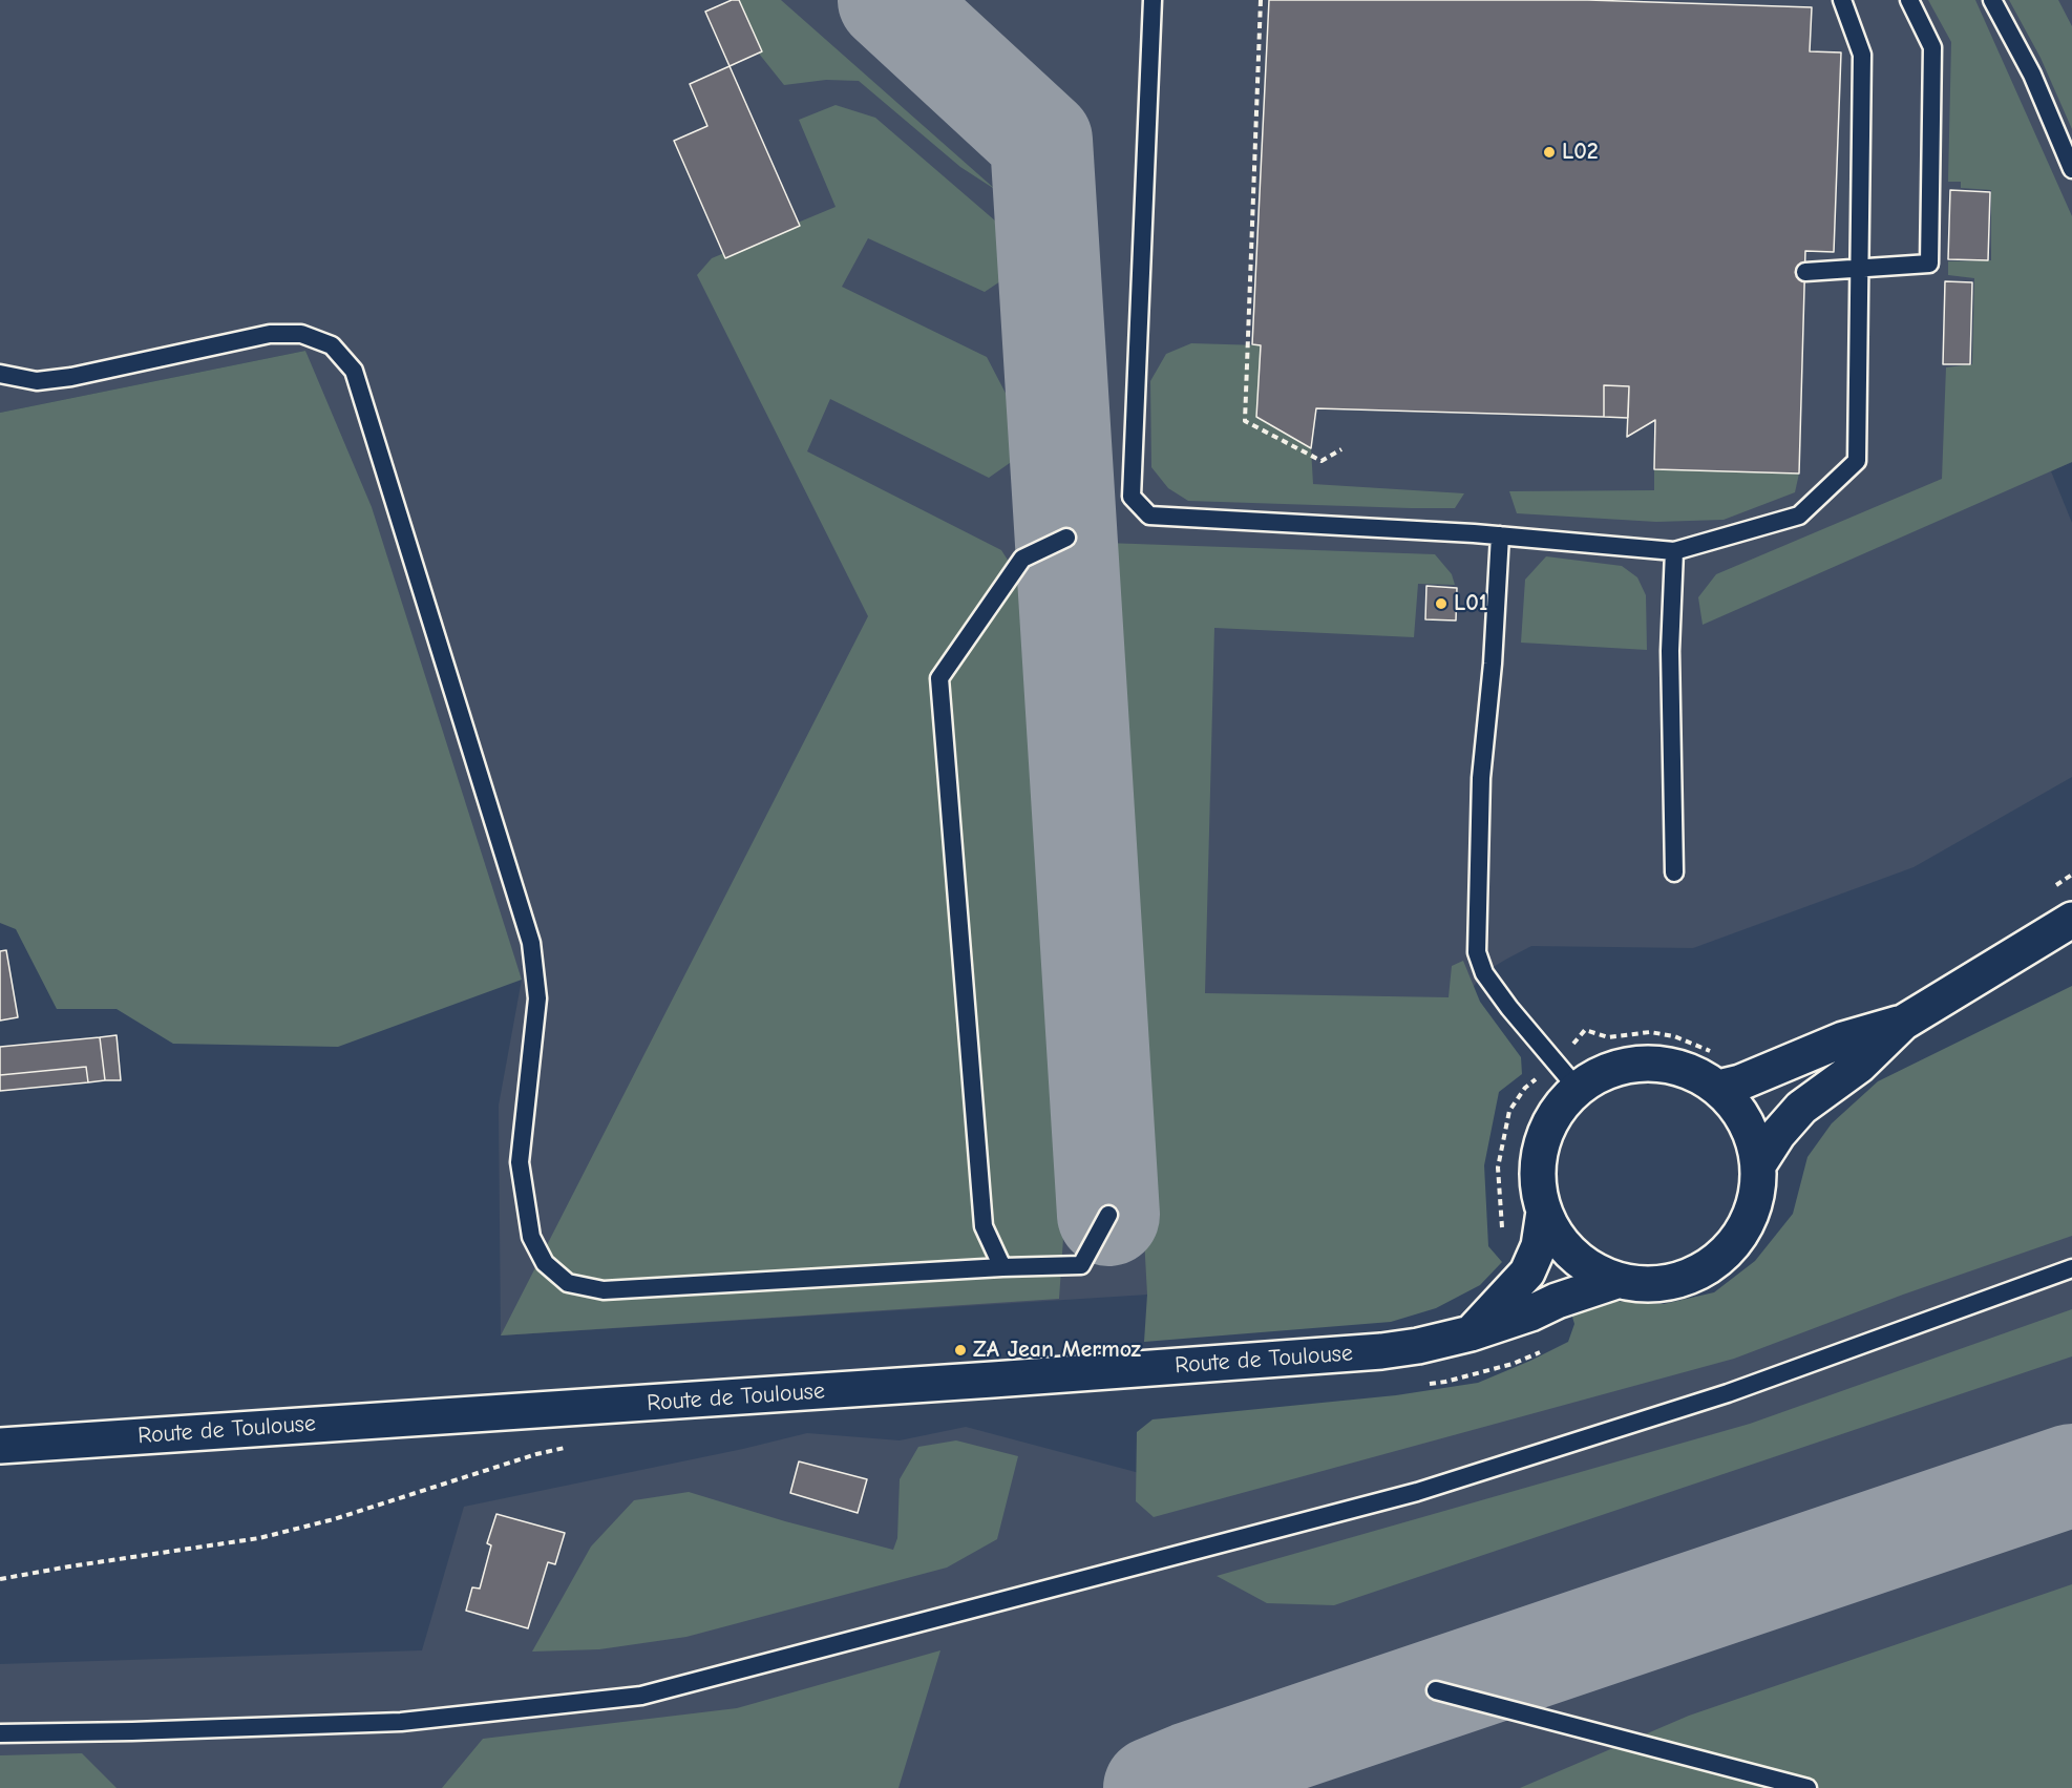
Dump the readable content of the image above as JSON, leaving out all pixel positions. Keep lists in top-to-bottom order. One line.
{"streets":{"main road":["Route de Toulouse"]},"places":["L02","L01","ZA Jean Mermoz"]}
